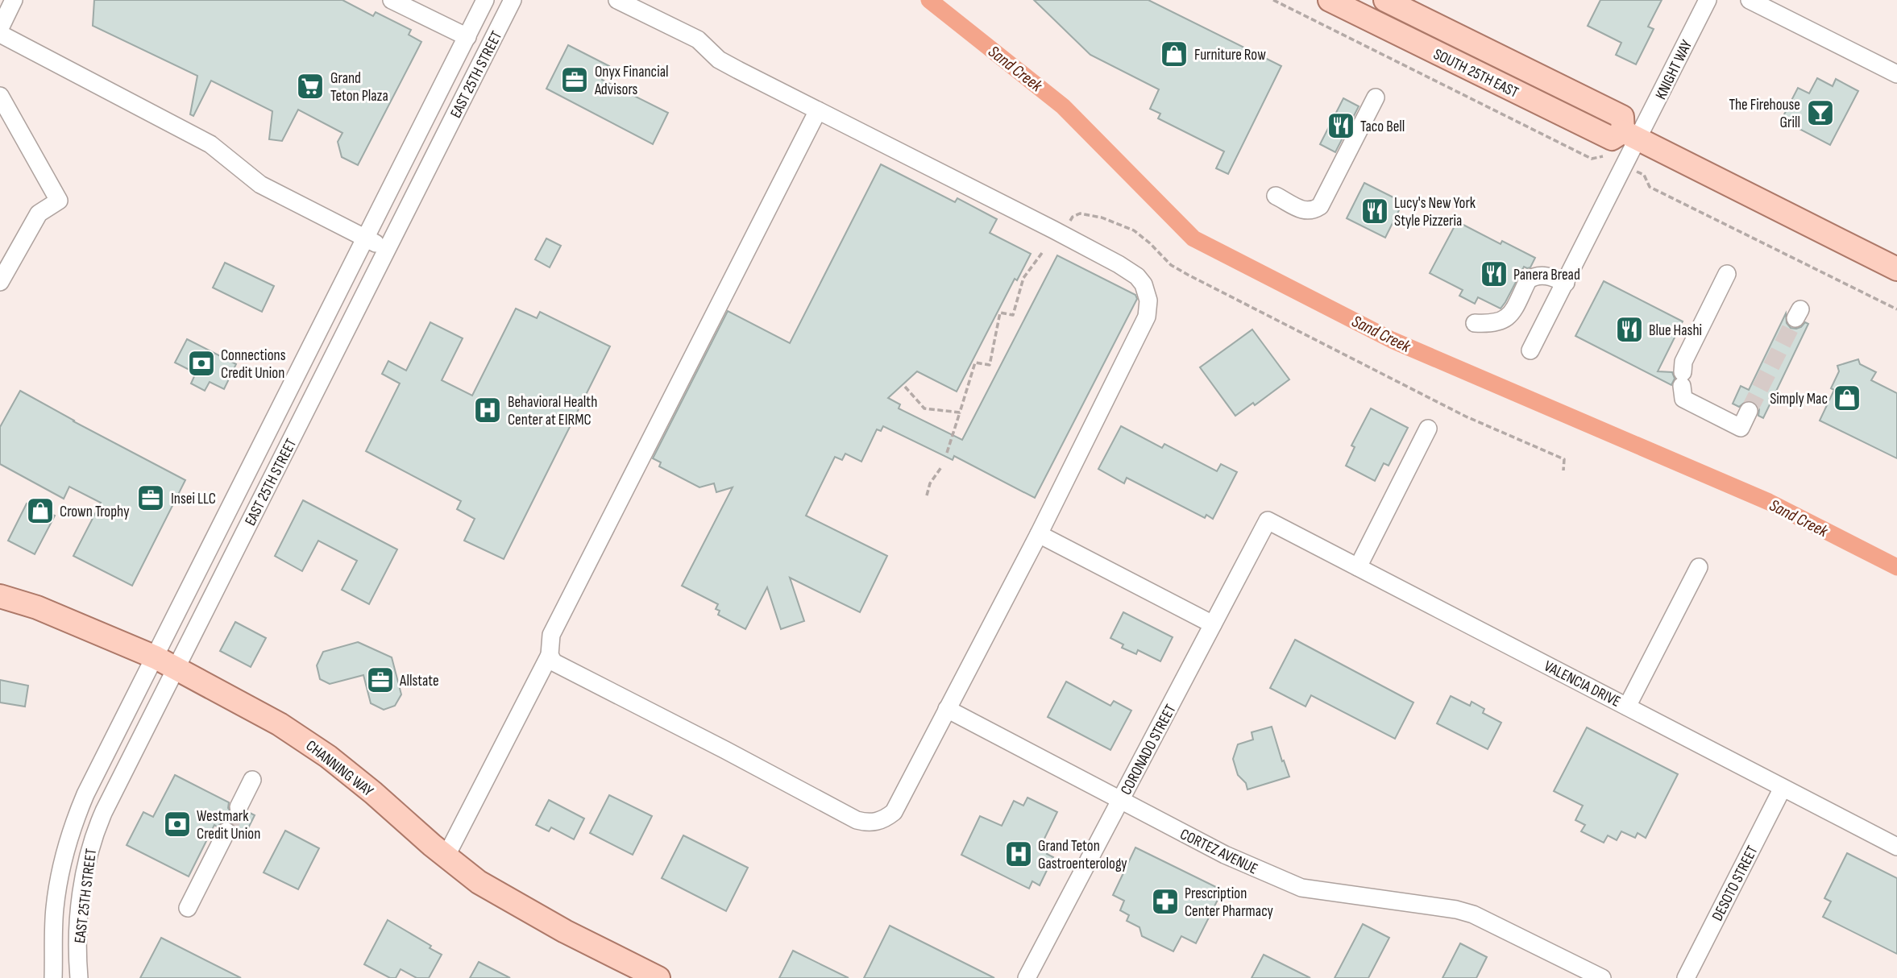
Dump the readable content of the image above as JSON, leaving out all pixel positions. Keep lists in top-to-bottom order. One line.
{"streets":{"main road":["SOUTH 25TH EAST","CHANNING WAY"],"street":["KNIGHT WAY","EAST 25TH STREET","VALENCIA DRIVE","CORONADO STREET","CORTEZ AVENUE","DESOTO STREET"]},"crossings":[["KNIGHT WAY","SOUTH 25TH EAST"],["EAST 25TH STREET","CHANNING WAY"],["VALENCIA DRIVE","CORONADO STREET"],["VALENCIA DRIVE","DESOTO STREET"],["CORONADO STREET","CORTEZ AVENUE"]],"water":["Sand Creek"],"places":{"shop":["Furniture Row","Simply Mac","Crown Trophy"],"office":["Onyx Financial Advisors","Insei LLC","Allstate"],"supermarket":["Grand Teton Plaza"],"bar":["The Firehouse Grill"],"restaurant":["Taco Bell","Lucy's New York Style Pizzeria","Panera Bread","Blue Hashi"],"bank":["Connections Credit Union","Westmark Credit Union"],"hospital":["Behavioral Health Center at EIRMC","Grand Teton Gastroenterology"],"pharmacy":["Prescription Center Pharmacy"]}}
